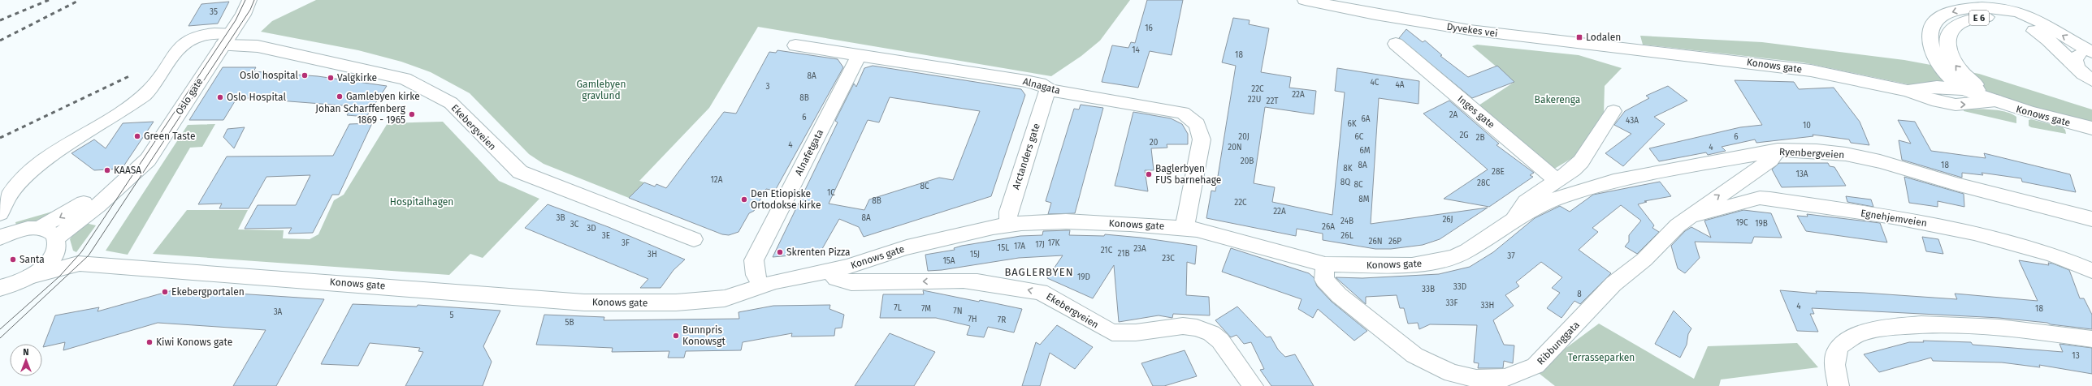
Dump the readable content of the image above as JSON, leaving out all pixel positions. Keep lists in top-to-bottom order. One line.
{"streets":{"main road":["E 6","Dyvekes vei","Konows gate","Alnagata","Oslo gate","Inges gate","Ekebergveien","Alnafetgata","Ryenbergveien","Arctanders gate","Egnehjemveien","Ribbunggata"]},"crossings":[["E 6","Konows gate"],["Dyvekes vei","Konows gate"],["Konows gate","Alnagata"],["Konows gate","Inges gate"],["Konows gate","Ekebergveien"],["Konows gate","Alnafetgata"],["Konows gate","Ryenbergveien"],["Konows gate","Arctanders gate"],["Konows gate","Ribbunggata"],["Alnagata","Alnafetgata"],["Alnagata","Arctanders gate"],["Oslo gate","Ekebergveien"],["Ryenbergveien","Ribbunggata"],["Egnehjemveien","Ribbunggata"]],"districts":["BAGLERBYEN"],"parks":["Gamlebyen gravlund","Bakerenga","Hospitalhagen","Terrasseparken"],"places":{"transit":["Lodalen"],"other":["Oslo hospital","Valgkirke","Gamlebyen kirke","Oslo Hospital","Johan Scharffenberg 1869 - 1965","Green Taste","KAASA","Baglerbyen FUS barnehage","Den Etiopiske Ortodokse kirke","Skrenten Pizza","Santa","Ekebergportalen","Bunnpris Konowsgt","Kiwi Konows gate"]},"house_numbers":["35","16","14","18","8A","4C","4A","3","22C","22A","8B","22U","22T","2A","6","6A","43A","6K","10","2G","20J","6C","6","2B","20","4","20N","4","6M","20B","8A","18","8K","28E","13A","12A","8Q","28C","8C","8C","1C","8M","8B","22C","22A","3B","8A","26J","24B","19C","19B","3C","26A","3D","3E","26L","26N","26P","3F","17K","17J","17A","15L","23A","21C","21B","3H","15J","37","23C","15A","19D","33D","33B","8","33F","33H","4","7L","7M","18","7N","3A","5","7H","7R","5B","13"],"north":"top"}
